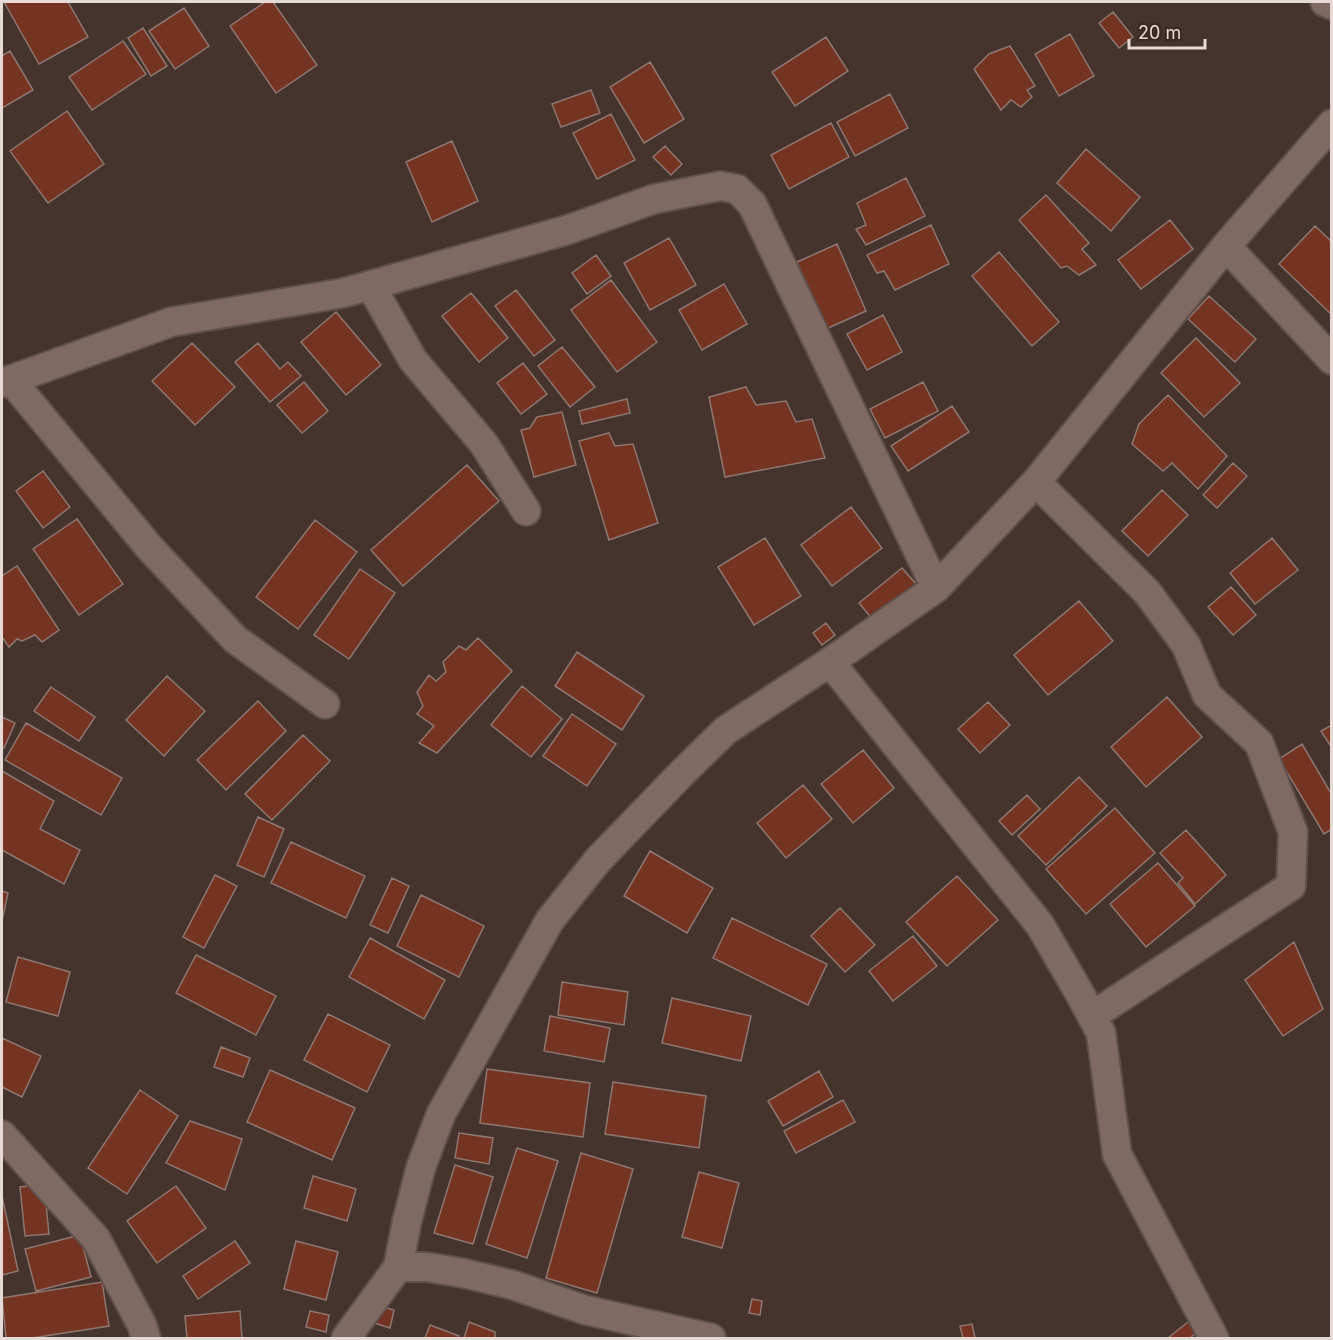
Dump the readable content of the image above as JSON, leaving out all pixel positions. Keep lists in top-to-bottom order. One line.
{"scale_bar":"20 m"}
